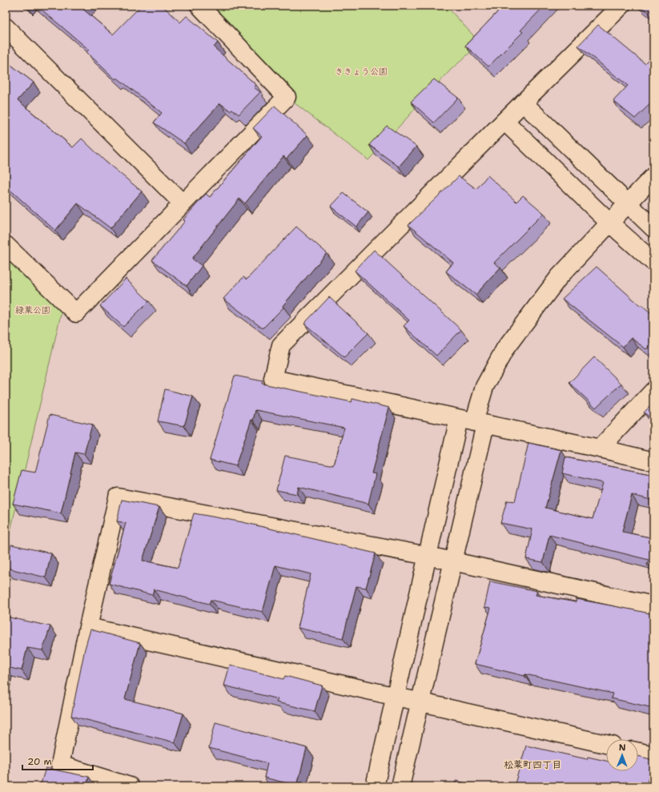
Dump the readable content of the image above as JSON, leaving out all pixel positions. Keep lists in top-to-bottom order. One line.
{"districts":["松葉町四丁目"],"parks":["ききょう公園","緑葉公園"],"scale_bar":"20 m","north":"top"}
